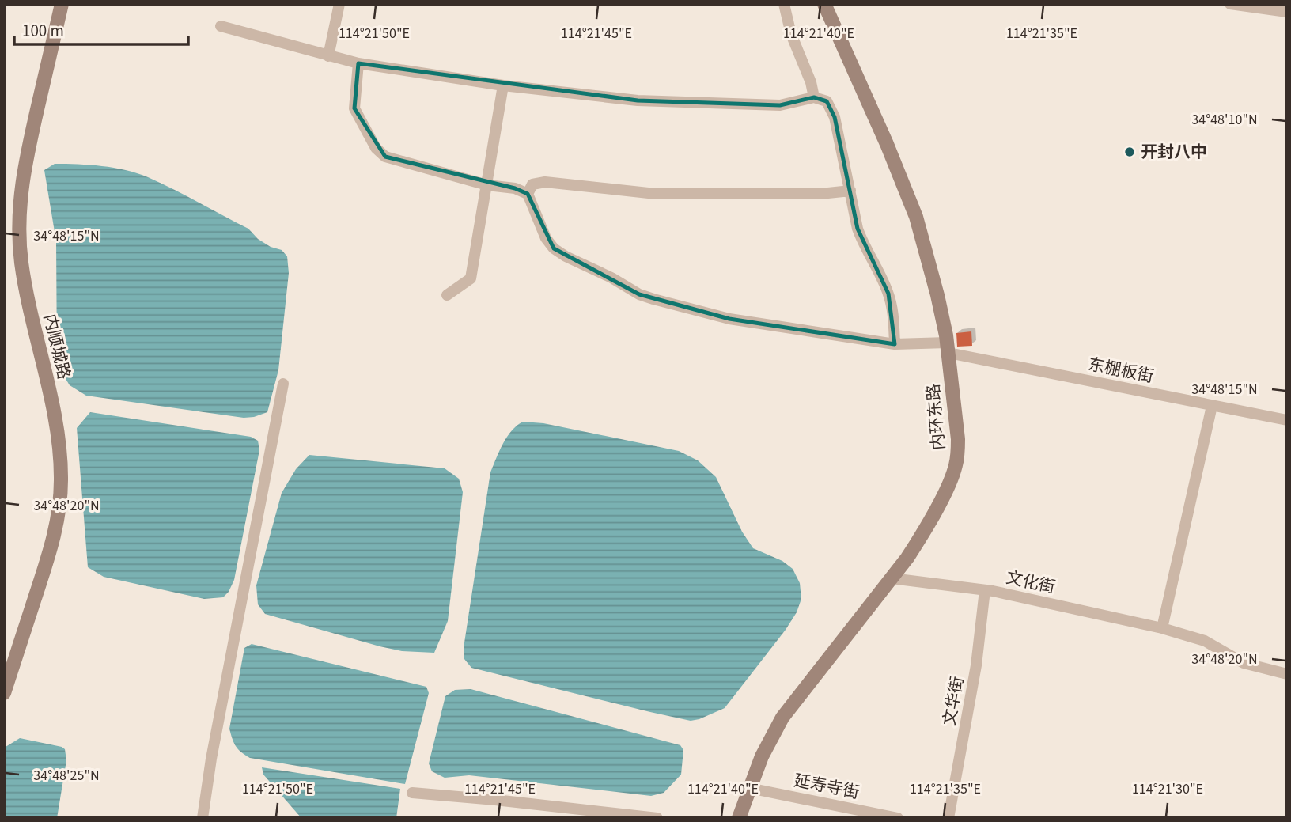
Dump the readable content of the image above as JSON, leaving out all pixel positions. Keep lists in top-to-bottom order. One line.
{"streets":{"street":["内顺城路","东棚板街","内环东路","文化街","文华街","延寿寺街"]},"crossings":[["东棚板街","内环东路"],["内环东路","文化街"],["内环东路","延寿寺街"],["文化街","文华街"]],"places":["开封八中"],"scale_bar":"100 m","coordinates":["114°21'50\"E","114°21'45\"E","114°21'40\"E","114°21'35\"E","34°48'10\"N","34°48'15\"N","34°48'20\"N","34°48'25\"N","114°21'30\"E"]}
